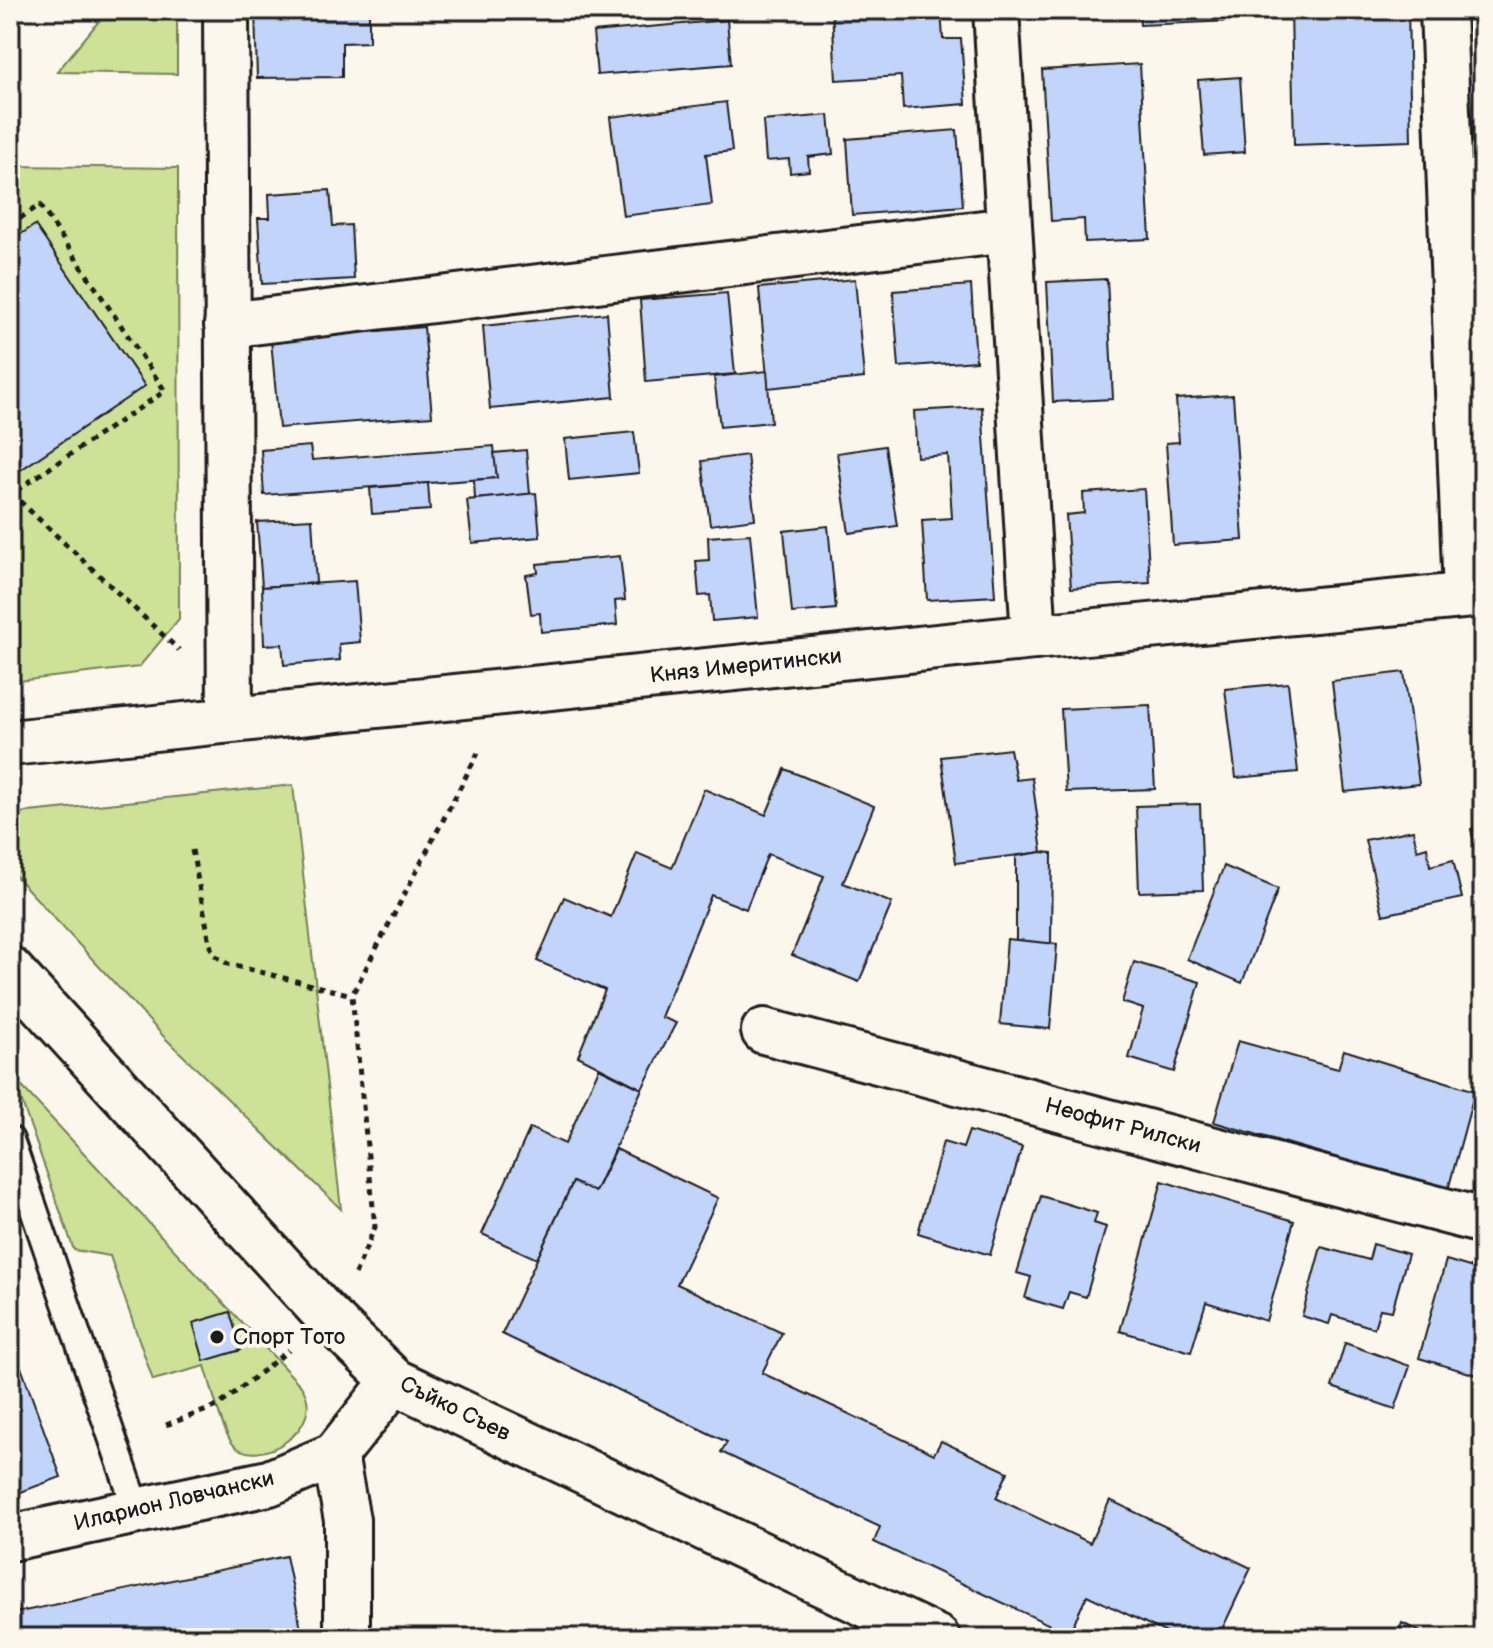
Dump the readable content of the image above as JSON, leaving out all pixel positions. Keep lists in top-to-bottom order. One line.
{"streets":{"street":["Княз Имеритински","Неофит Рилски","Съйко Съев","Иларион Ловчански"]},"places":["Спорт Тото"]}
